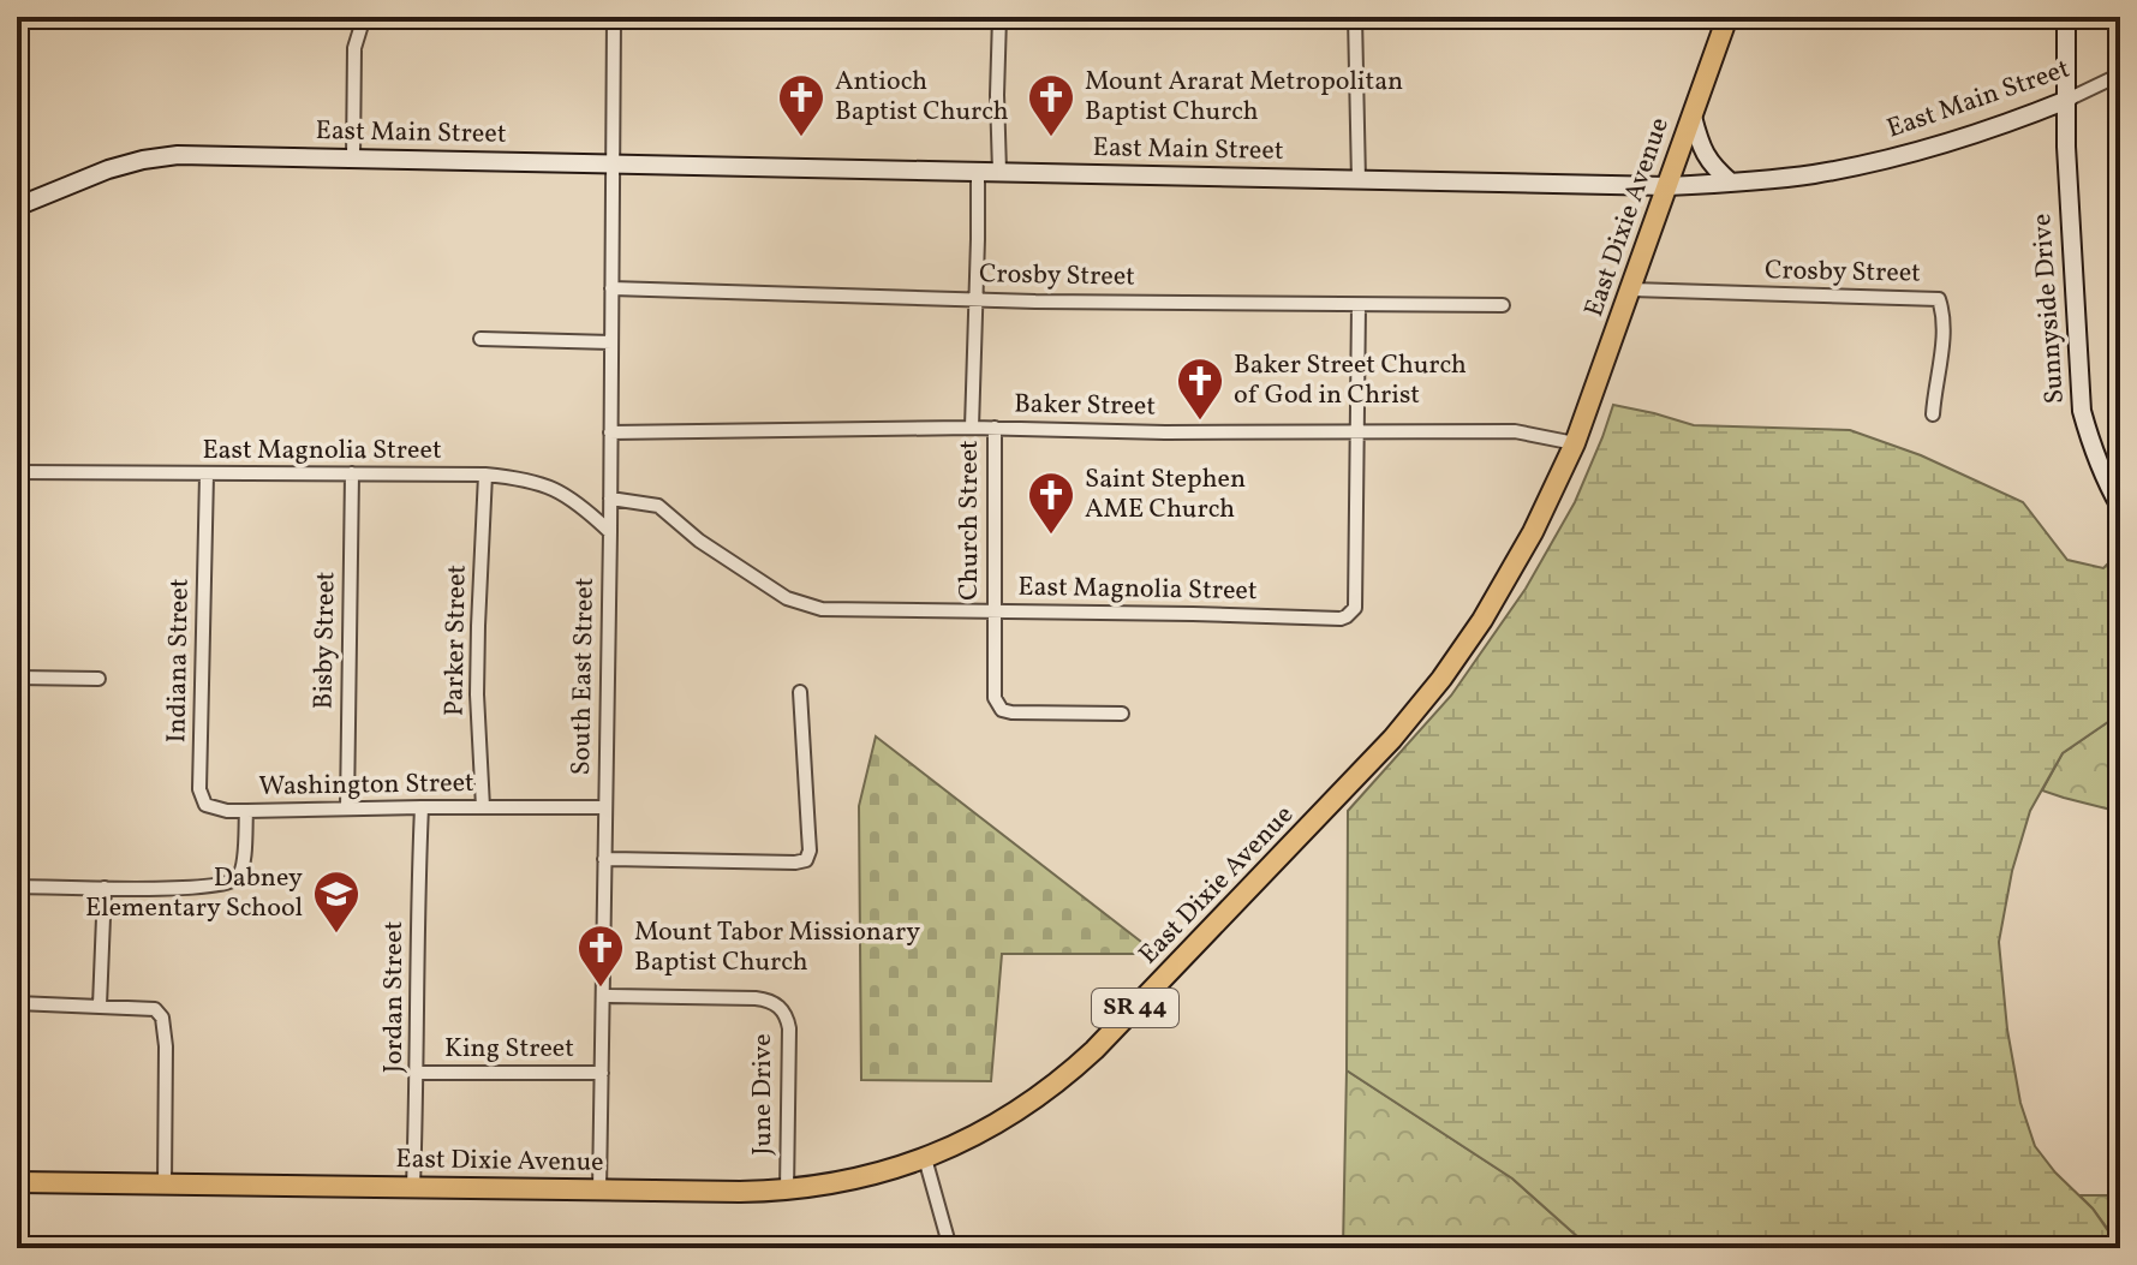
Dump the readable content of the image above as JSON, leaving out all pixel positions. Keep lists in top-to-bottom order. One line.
{"streets":{"main road":["East Main Street","East Dixie Avenue","Sunnyside Drive","SR 44"],"street":["Crosby Street","Baker Street","East Magnolia Street","Church Street","Bisby Street","Parker Street","Indiana Street","South East Street","Washington Street","Jordan Street","King Street","June Drive"]},"crossings":[["East Main Street","East Dixie Avenue"],["East Main Street","Sunnyside Drive"],["East Main Street","Church Street"],["East Main Street","South East Street"],["East Dixie Avenue","Crosby Street"],["East Dixie Avenue","Baker Street"],["East Dixie Avenue","South East Street"],["East Dixie Avenue","Jordan Street"],["East Dixie Avenue","June Drive"],["Crosby Street","Church Street"],["Crosby Street","South East Street"],["Baker Street","East Magnolia Street"],["Baker Street","Church Street"],["East Magnolia Street","Church Street"],["East Magnolia Street","Bisby Street"],["East Magnolia Street","Parker Street"],["East Magnolia Street","Indiana Street"],["East Magnolia Street","South East Street"],["Bisby Street","Washington Street"],["Parker Street","Washington Street"],["Indiana Street","Washington Street"],["South East Street","Washington Street"],["South East Street","King Street"],["South East Street","June Drive"],["Washington Street","Jordan Street"],["Jordan Street","King Street"]],"places":{"church":["Antioch Baptist Church","Mount Ararat Metropolitan Baptist Church","Baker Street Church of God in Christ","Saint Stephen AME Church","Mount Tabor Missionary Baptist Church"],"school or university":["Dabney Elementary School"]}}
